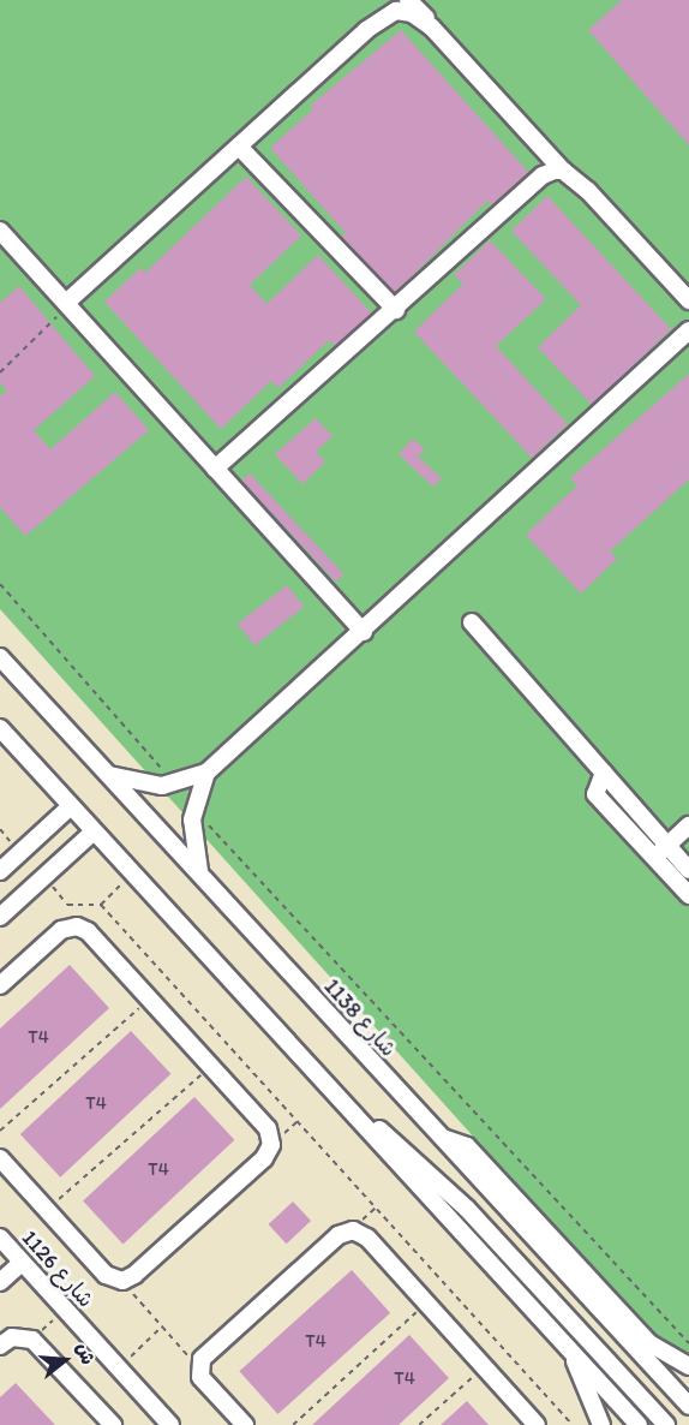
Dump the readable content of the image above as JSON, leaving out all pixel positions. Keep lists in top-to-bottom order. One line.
{"streets":{"street":["شارع 1138","شارع 1126"]},"house_numbers":["T4","T4","T4","T4","T4"],"north":"right"}
